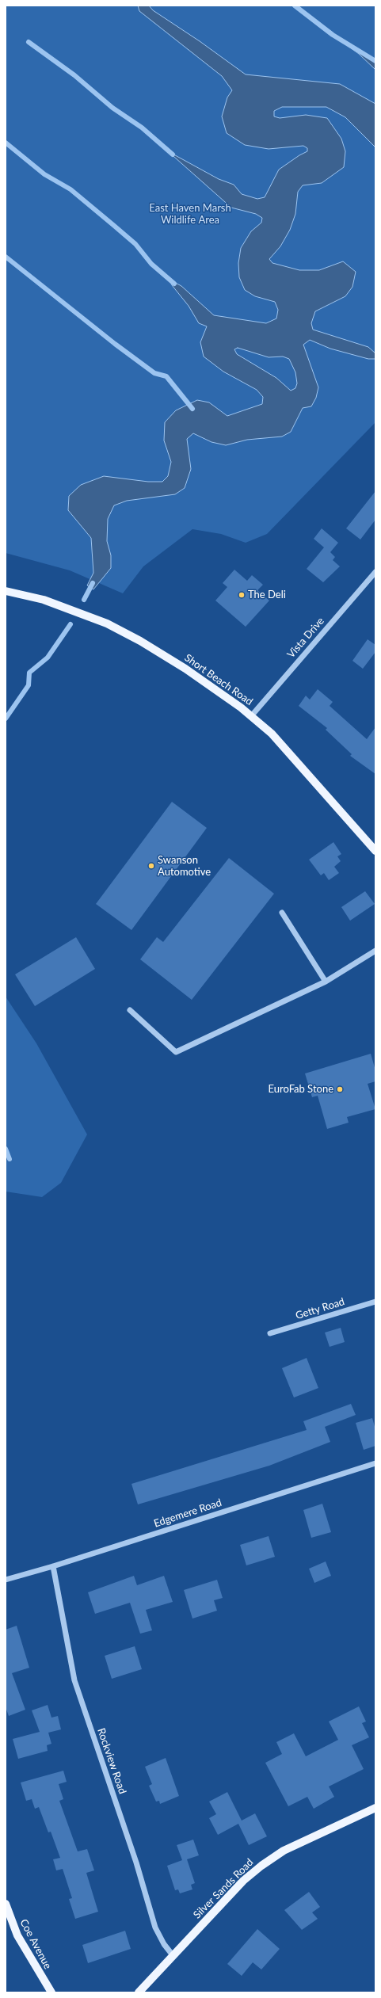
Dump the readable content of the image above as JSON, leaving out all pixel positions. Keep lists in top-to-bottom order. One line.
{"streets":{"main road":["Short Beach Road","Silver Sands Road","Coe Avenue"],"street":["Vista Drive","Getty Road","Edgemere Road","Rockview Road"]},"crossings":[["Vista Drive","Short Beach Road"],["Edgemere Road","Rockview Road"],["Rockview Road","Silver Sands Road"]],"parks":["East Haven Marsh Wildlife Area"],"places":["The Deli","Swanson Automotive","EuroFab Stone"]}
